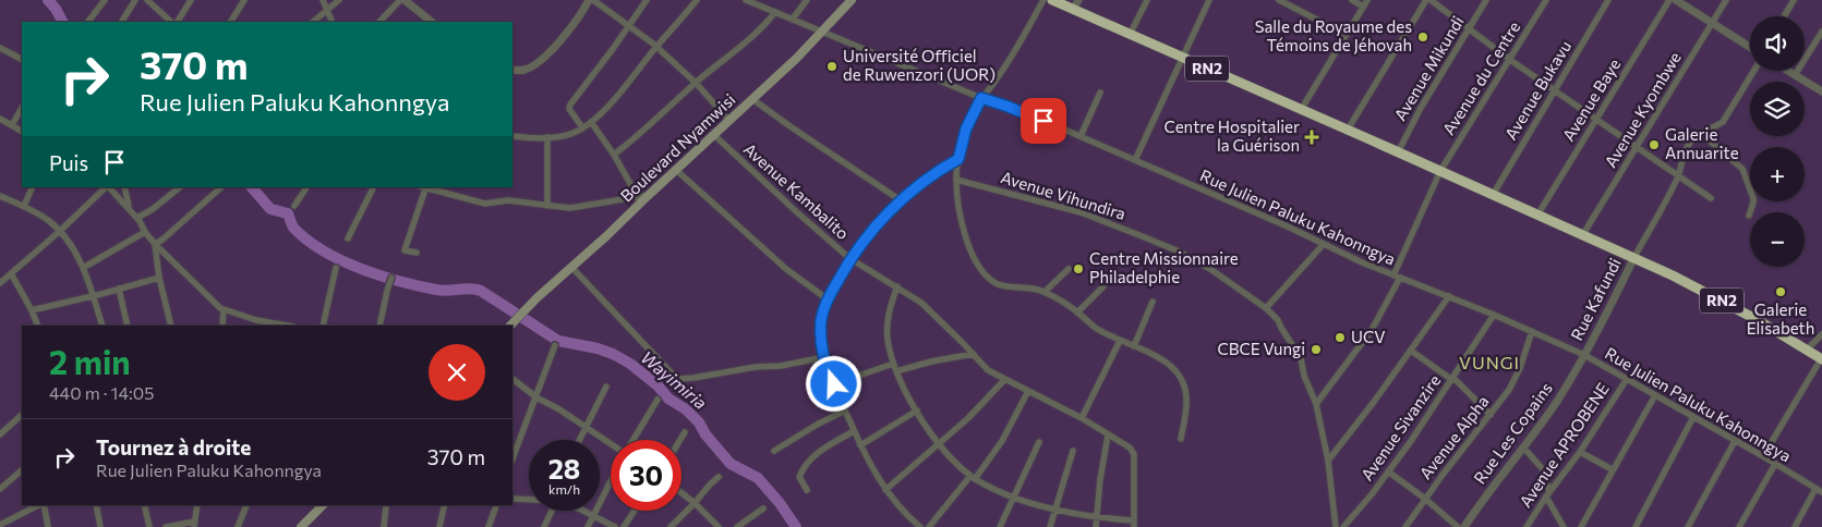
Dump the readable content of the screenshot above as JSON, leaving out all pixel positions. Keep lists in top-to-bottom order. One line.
{"streets":{"highway":["RN2"],"main road":["Boulevard Nyamwisi"],"street":["Avenue Mikundi","Avenue du Centre","Avenue Bukavu","Avenue Baye","Avenue Kyombwe","Avenue Kambalito","Avenue Vihundira","Rue Julien Paluku Kahonngya","Rue Kafundi","Avenue Sivanzire","Rue Les Copains","Avenue Alpha","Avenue APROBENE"]},"crossings":[["RN2","Avenue Mikundi"],["RN2","Avenue du Centre"],["RN2","Avenue Bukavu"],["RN2","Avenue Baye"],["RN2","Avenue Kyombwe"],["RN2","Rue Kafundi"],["Avenue du Centre","Rue Julien Paluku Kahonngya"],["Boulevard Nyamwisi","Avenue Kambalito"],["Boulevard Nyamwisi","Rue Julien Paluku Kahonngya"],["Rue Julien Paluku Kahonngya","Rue Kafundi"],["Rue Julien Paluku Kahonngya","Avenue Sivanzire"],["Rue Julien Paluku Kahonngya","Rue Les Copains"],["Rue Julien Paluku Kahonngya","Avenue Alpha"],["Rue Julien Paluku Kahonngya","Avenue APROBENE"],["Rue Kafundi","Rue Les Copains"]],"districts":["VUNGI"],"water":["Wayimiria"],"places":{"other":["Salle du Royaume des Témoins de Jéhovah","Université Officiel de Ruwenzori (UOR)","Galerie Annuarite","Centre Missionnaire Philadelphie","Galerie Elisabeth","UCV","CBCE Vungi"],"health":["Centre Hospitalier la Guérison"]},"page":{"map_buttons":["+","−"],"turn":["370 m","Rue Julien Paluku Kahonngya"],"then":"Puis","heading":["2 min","440 m · 14:05"],"list":[{"name":"Tournez à droite","note":"Rue Julien Paluku Kahonngya","value":"370 m"}],"speed":"28 km/h","limit":"30"}}
